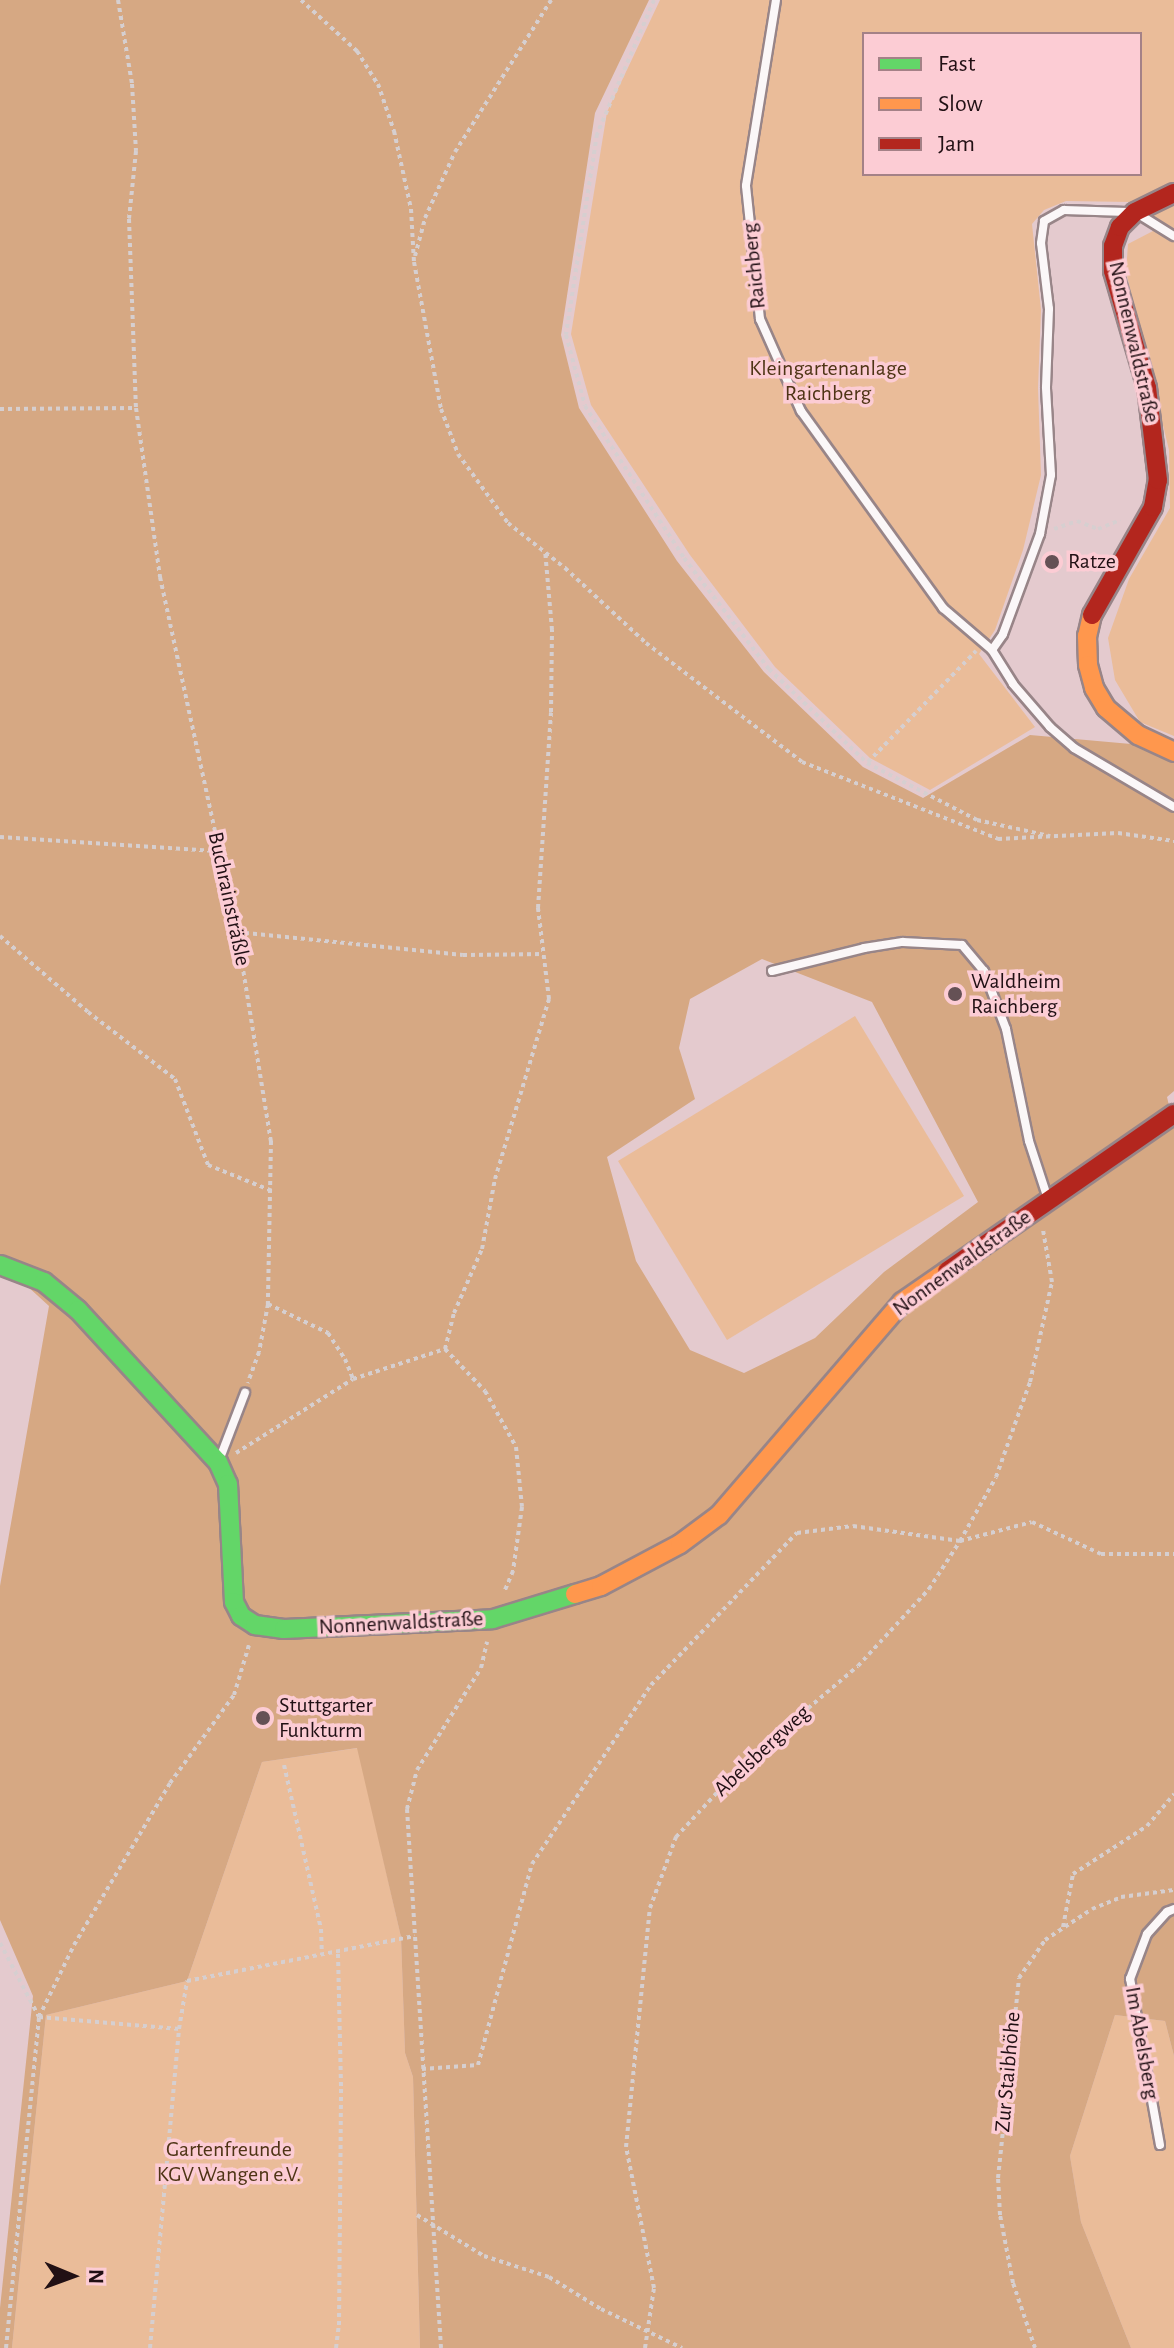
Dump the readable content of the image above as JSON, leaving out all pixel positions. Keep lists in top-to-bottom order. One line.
{"streets":{"street":["Nonnenwaldstraße"],"lane":["Raichberg","Im Abelsberg"],"path":["Buchrainsträßle","Abelsbergweg","Zur Staibhöhe"]},"crossings":[["Nonnenwaldstraße","Abelsbergweg"]],"parks":["Kleingartenanlage Raichberg","Gartenfreunde KGV Wangen e.V."],"places":["Ratze","Waldheim Raichberg","Stuttgarter Funkturm"],"legend":["Fast","Slow","Jam"],"north":"right"}
